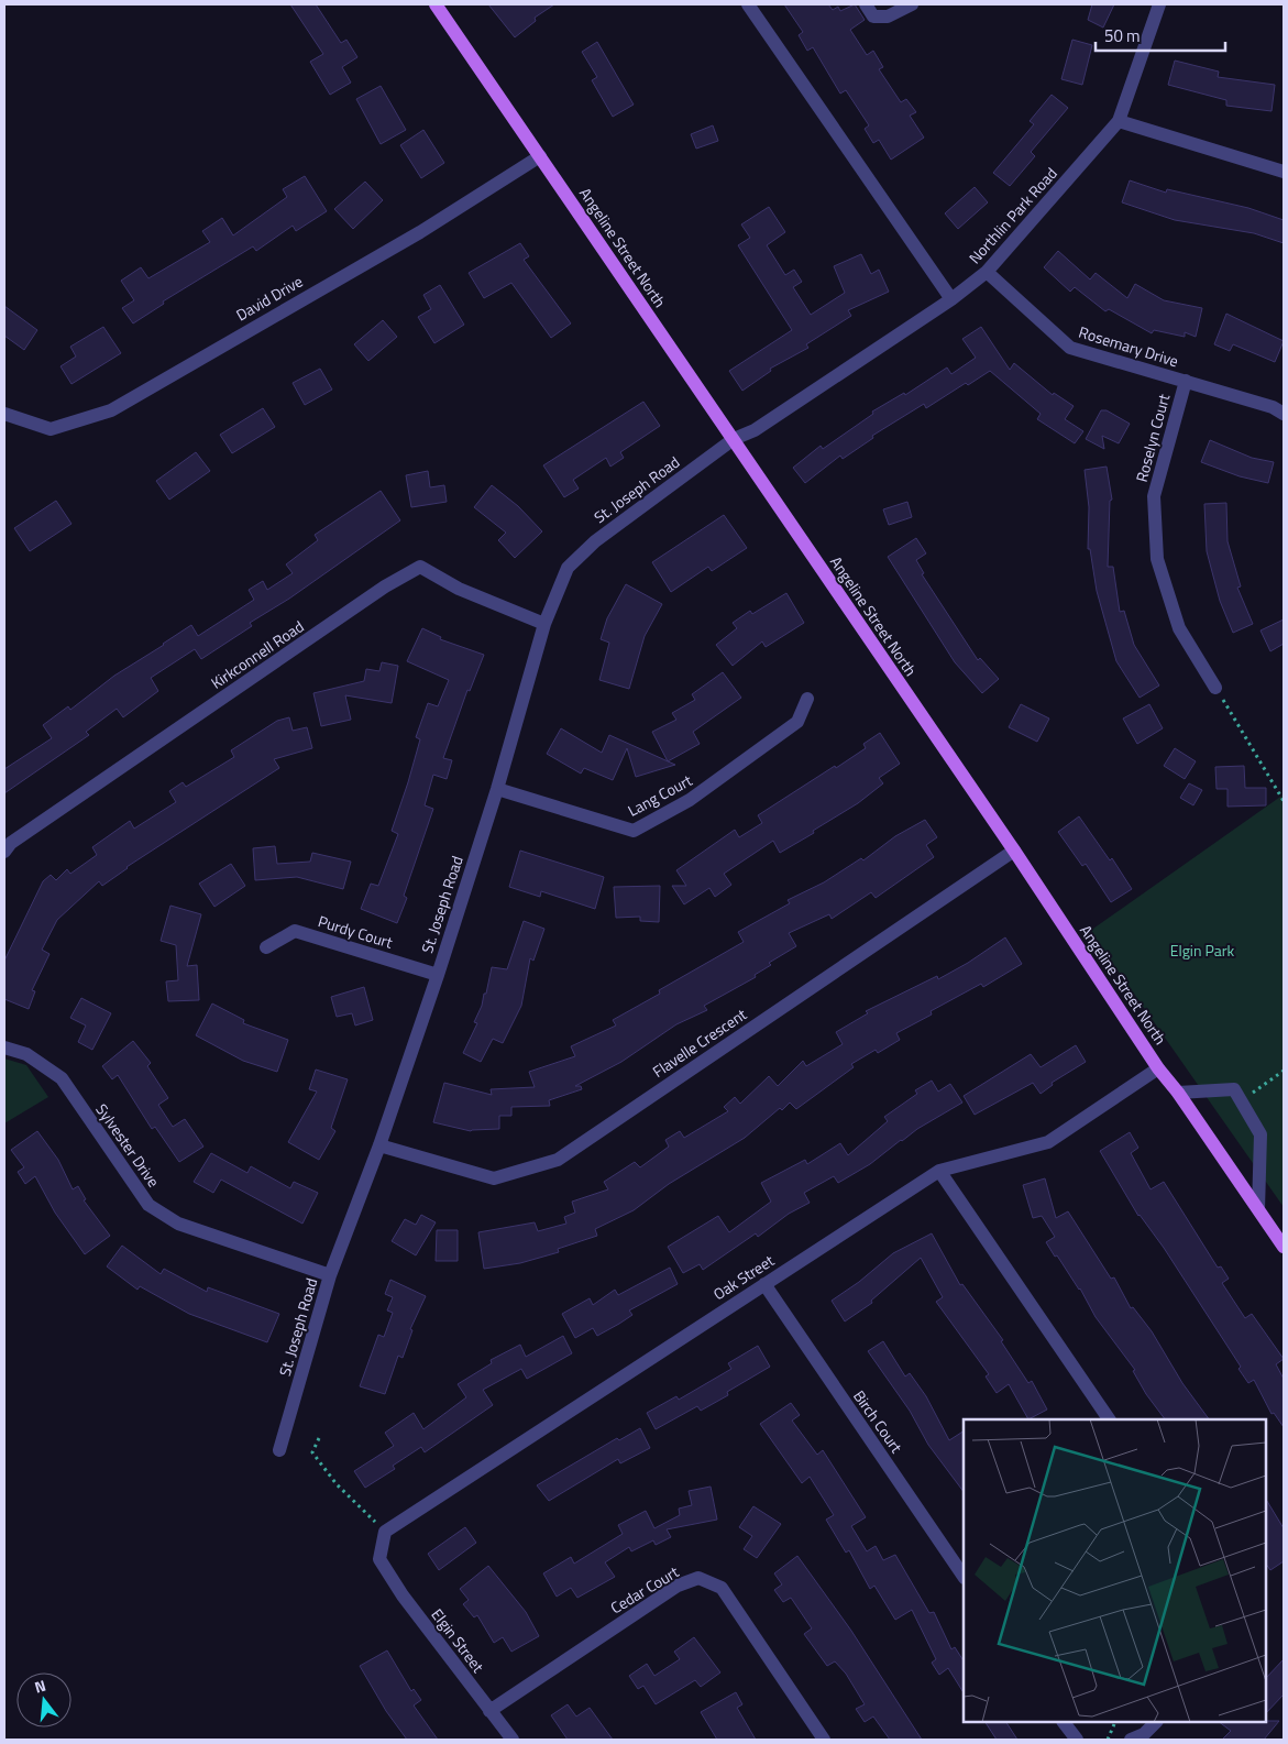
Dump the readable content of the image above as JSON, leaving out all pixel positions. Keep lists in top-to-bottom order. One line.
{"streets":{"main road":["Angeline Street North"],"street":["Northlin Park Road","David Drive","Rosemary Drive","Roselyn Court","St. Joseph Road","Kirkconnell Road","Lang Court","Purdy Court","Flavelle Crescent","Sylvester Drive","Oak Street","Birch Court","Cedar Court","Elgin Street"]},"crossings":[["Northlin Park Road","Angeline Street North"],["Northlin Park Road","Rosemary Drive"],["Northlin Park Road","St. Joseph Road"],["Angeline Street North","David Drive"],["Angeline Street North","St. Joseph Road"],["Angeline Street North","Flavelle Crescent"],["Angeline Street North","Oak Street"],["Rosemary Drive","Roselyn Court"],["St. Joseph Road","Kirkconnell Road"],["St. Joseph Road","Lang Court"],["St. Joseph Road","Purdy Court"],["St. Joseph Road","Flavelle Crescent"],["St. Joseph Road","Sylvester Drive"],["Oak Street","Birch Court"],["Oak Street","Elgin Street"],["Cedar Court","Elgin Street"]],"parks":["Elgin Park"],"scale_bar":"50 m","north":"top"}
